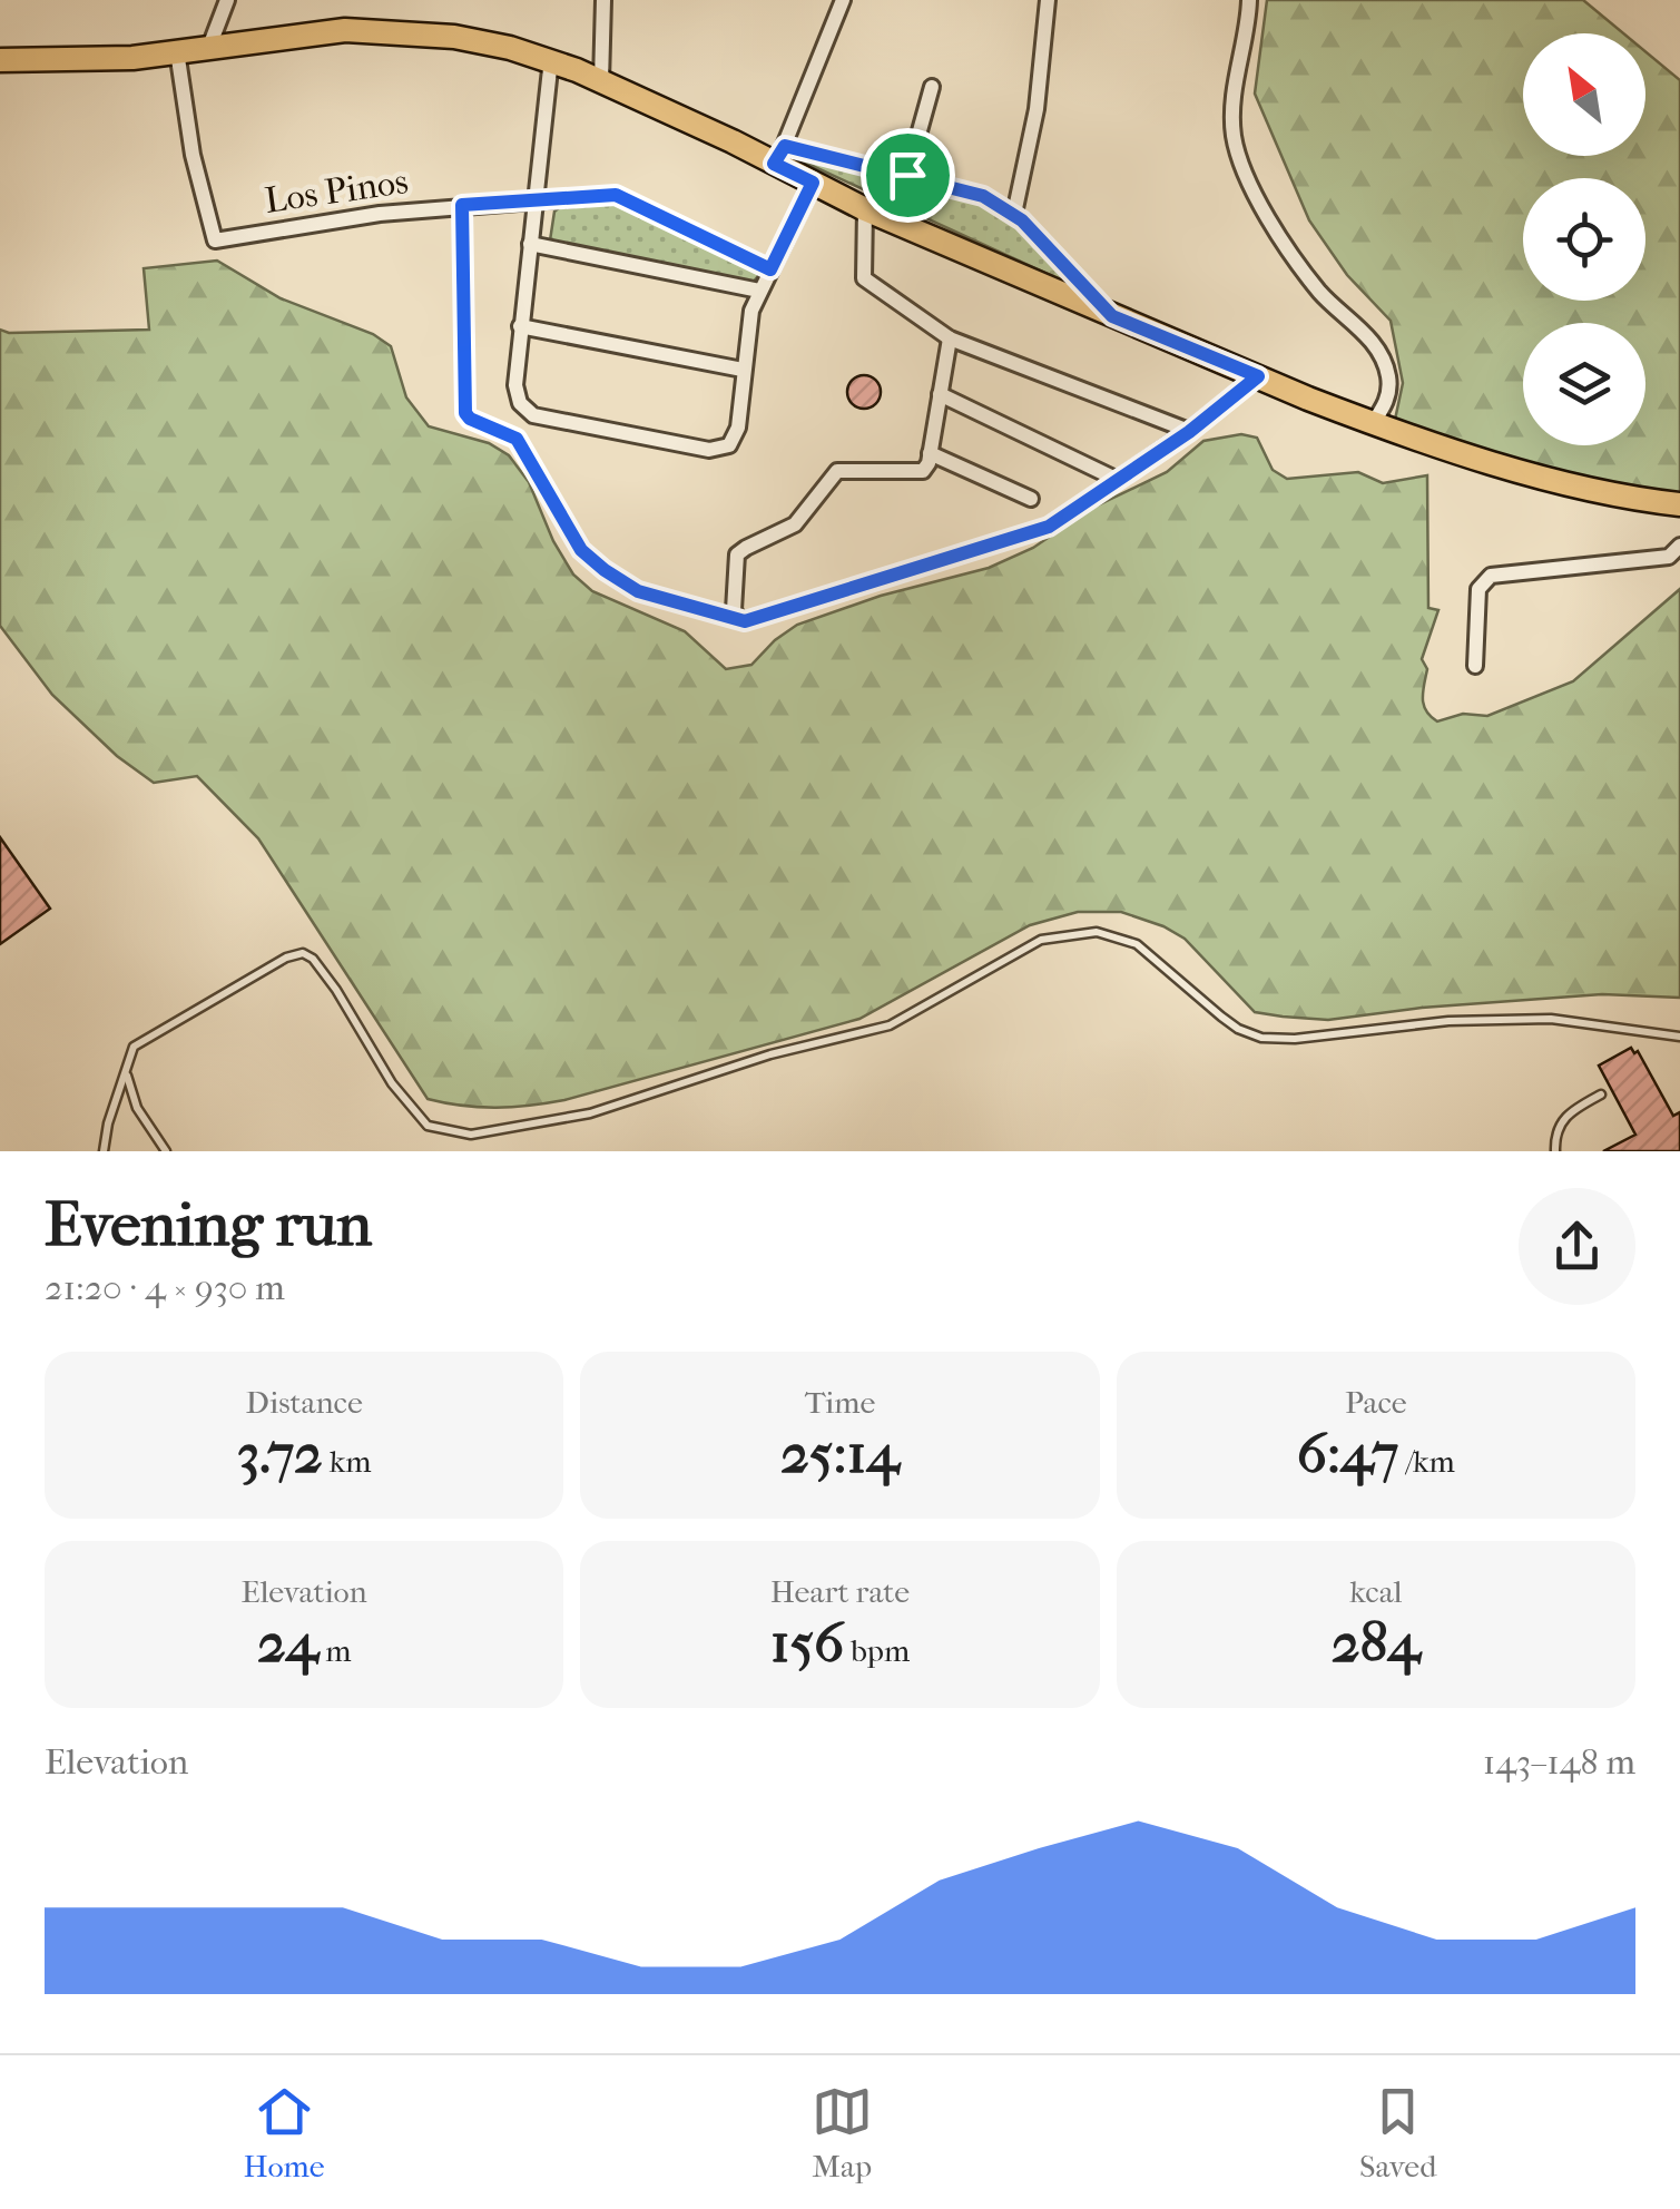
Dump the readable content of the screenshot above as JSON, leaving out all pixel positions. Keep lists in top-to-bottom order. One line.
{"streets":{"street":["Los Pinos"]},"north":"top left","page":{"heading":["Evening run","21:20 · 4 × 930 m"],"stats":[["Distance","3.72 km"],["Time","25:14"],["Pace","6:47 /km"],["Elevation","24 m"],["Heart rate","156 bpm"],["kcal","284"]],"chart":["Elevation","143–148 m"],"tabs":["Home","Map","Saved"]}}
